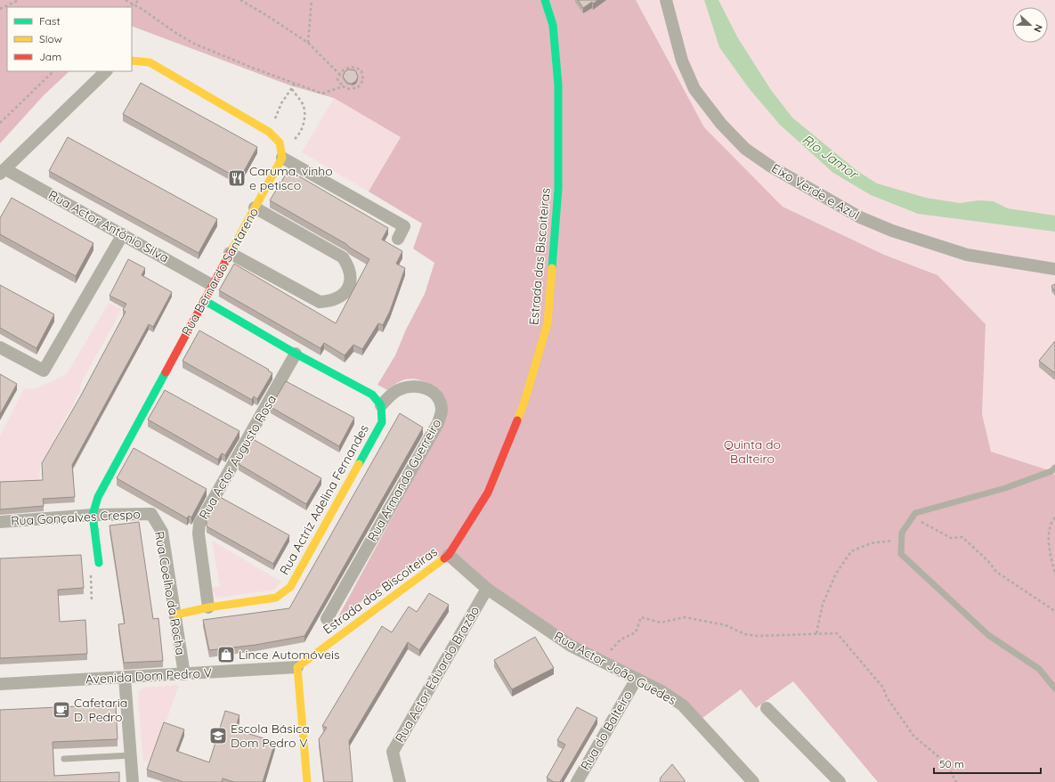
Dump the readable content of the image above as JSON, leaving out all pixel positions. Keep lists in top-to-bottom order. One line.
{"streets":{"street":["Eixo Verde e Azul","Rua Actor António Silva","Estrada das Biscoiteiras","Rua Bernardo Santareno","Rua Actor Augusto Rosa","Rua Armando Guerreiro","Rua Actriz Adelina Fernandes","Rua Gonçalves Crespo","Rua Coelho da Rocha","Rua Actor João Guedes","Rua Actor Eduardo Brazão","Avenida Dom Pedro V","Rua do Balteiro"]},"crossings":[["Rua Actor António Silva","Rua Bernardo Santareno"],["Estrada das Biscoiteiras","Rua Actor João Guedes"],["Estrada das Biscoiteiras","Avenida Dom Pedro V"],["Rua Bernardo Santareno","Rua Gonçalves Crespo"],["Rua Actor Augusto Rosa","Rua Actriz Adelina Fernandes"],["Rua Armando Guerreiro","Rua Actriz Adelina Fernandes"],["Rua Actriz Adelina Fernandes","Rua Coelho da Rocha"],["Rua Gonçalves Crespo","Rua Coelho da Rocha"],["Rua Coelho da Rocha","Avenida Dom Pedro V"],["Rua Actor João Guedes","Rua Actor Eduardo Brazão"],["Rua Actor João Guedes","Rua do Balteiro"]],"water":["Rio Jamor"],"parks":["Quinta do Balteiro"],"places":{"restaurant":["Caruma, vinho e petisco"],"shop":["Lince Automóveis"],"cafe":["Cafetaria D. Pedro"],"school or university":["Escola Básica Dom Pedro V"]},"legend":["Fast","Slow","Jam"],"scale_bar":"50 m","north":"right"}
